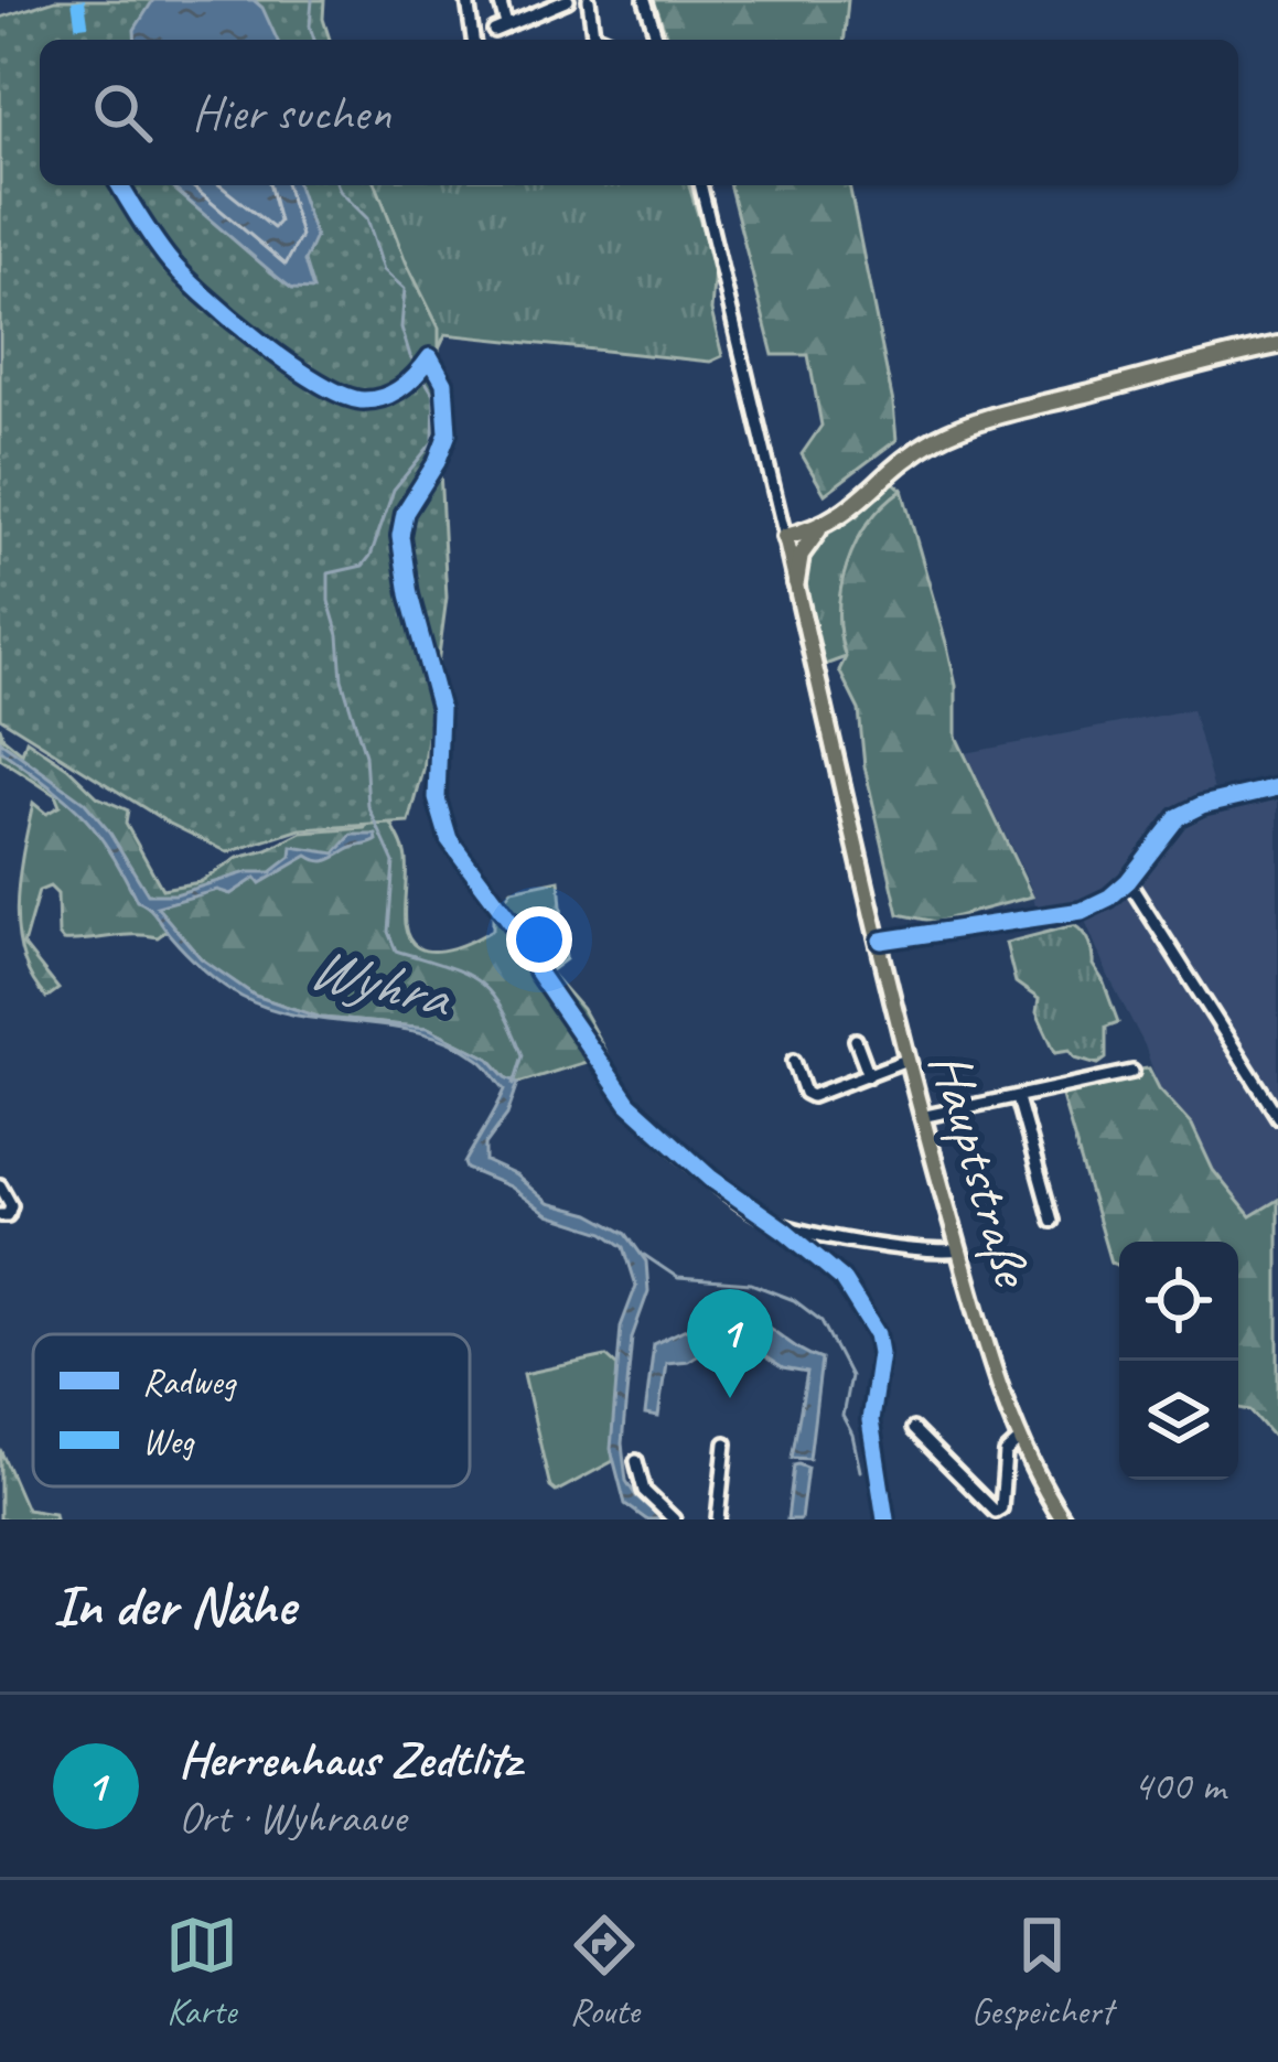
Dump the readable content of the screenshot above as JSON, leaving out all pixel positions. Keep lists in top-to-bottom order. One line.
{"streets":{"main road":["Hauptstraße"]},"water":["Wyhra"],"legend":["Radweg","Weg"],"page":{"search":"Hier suchen","pins":"1","heading":"In der Nähe","list":[{"mark":"1","name":"Herrenhaus Zedtlitz","note":"Ort · Wyhraaue","value":"400 m"}],"nav":["Karte","Route","Gespeichert"]}}
